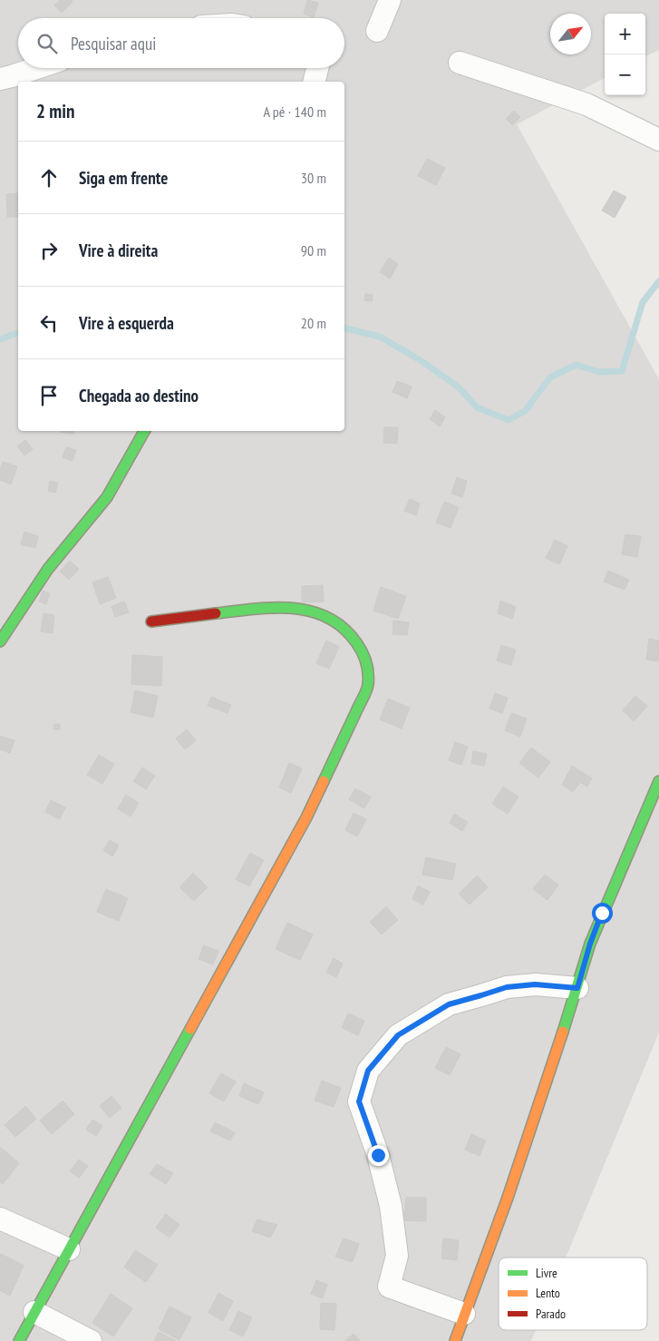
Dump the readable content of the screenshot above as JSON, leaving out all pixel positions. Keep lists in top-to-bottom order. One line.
{"legend":["Livre","Lento","Parado"],"north":"top right","page":{"map_buttons":["+","−"],"search":"Pesquisar aqui","heading":["2 min","A pé · 140 m"],"list":[["Siga em frente","30 m"],["Vire à direita","90 m"],["Vire à esquerda","20 m"],"Chegada ao destino"]}}
